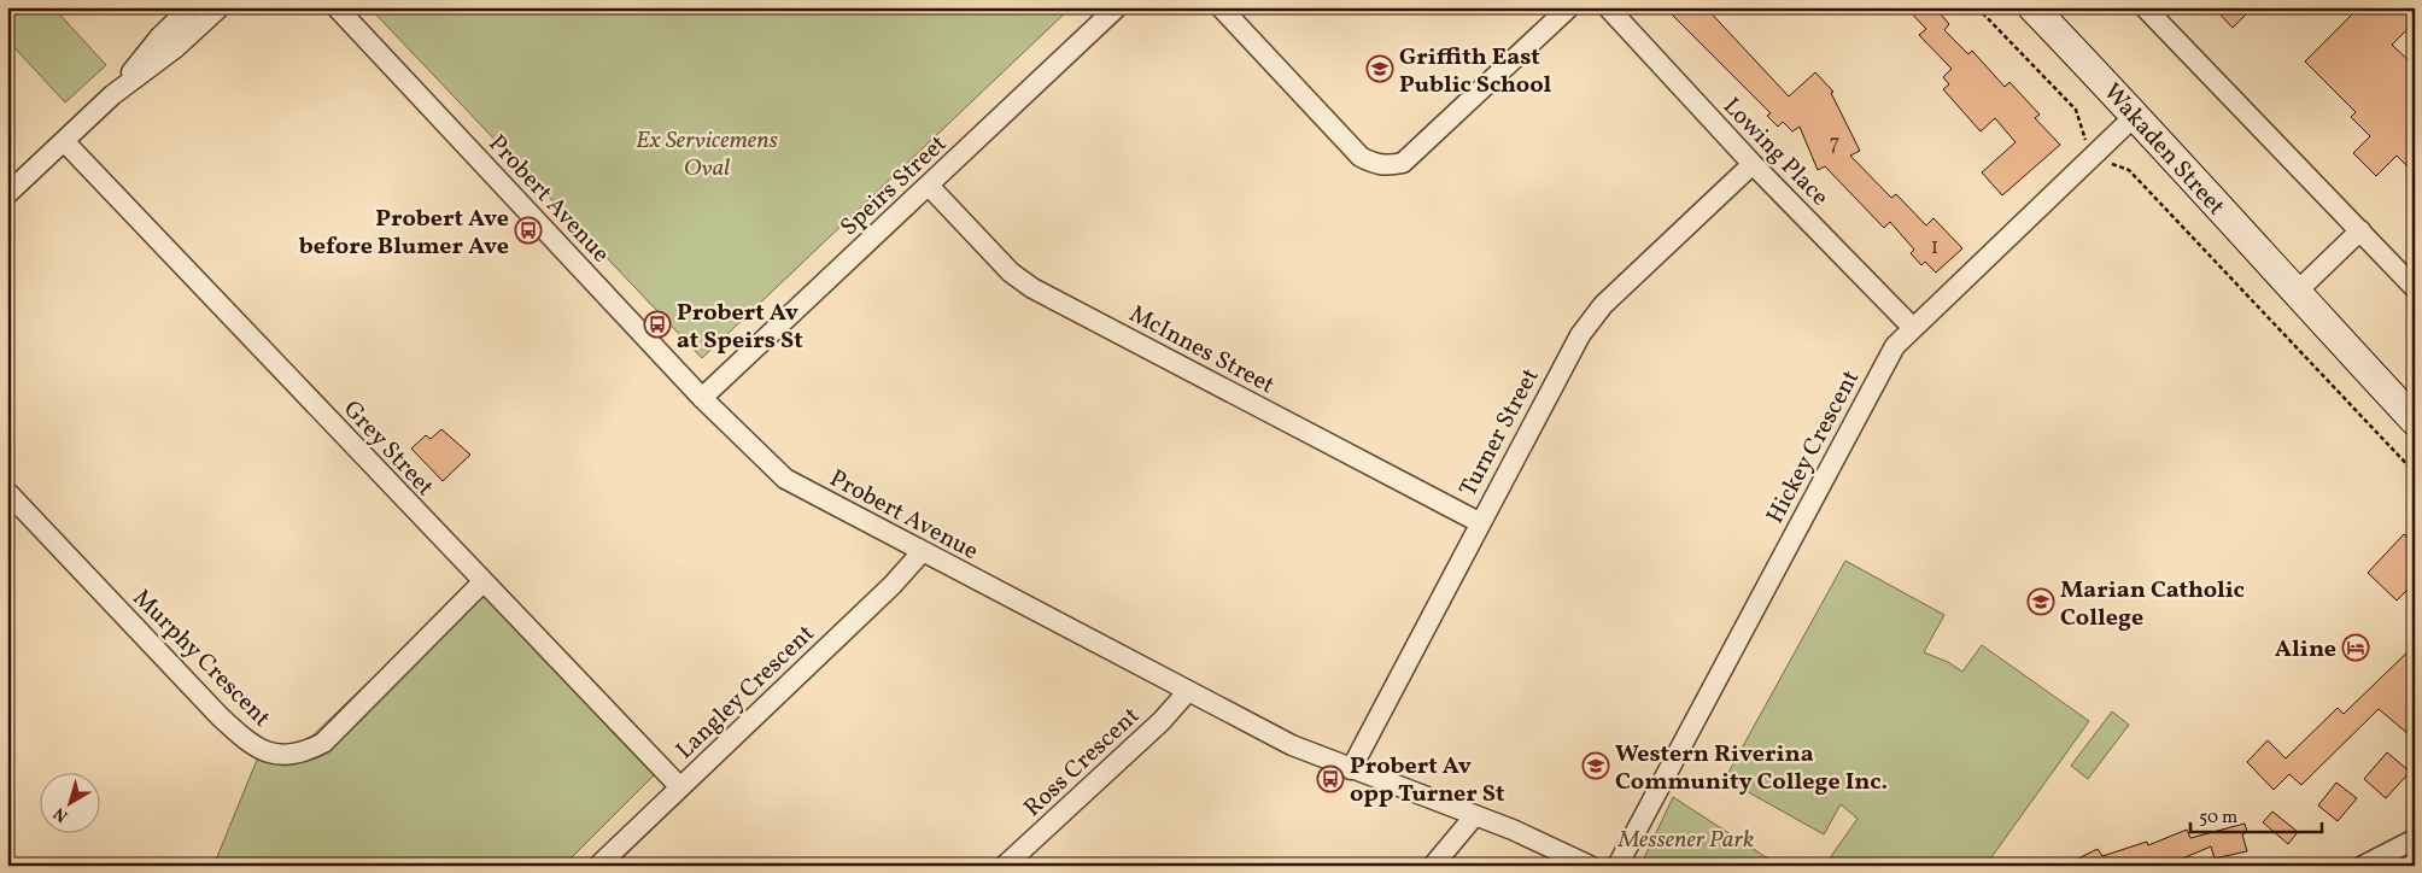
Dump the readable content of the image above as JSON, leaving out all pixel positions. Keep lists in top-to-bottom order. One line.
{"streets":{"main road":["Wakaden Street"],"street":["Lowing Place","Speirs Street","Probert Avenue","McInnes Street","Turner Street","Hickey Crescent","Grey Street","Murphy Crescent","Langley Crescent","Ross Crescent"]},"crossings":[["Wakaden Street","Hickey Crescent"],["Lowing Place","Turner Street"],["Lowing Place","Hickey Crescent"],["Speirs Street","Probert Avenue"],["Speirs Street","McInnes Street"],["Probert Avenue","Turner Street"],["Probert Avenue","Langley Crescent"],["Probert Avenue","Ross Crescent"],["McInnes Street","Turner Street"],["Grey Street","Murphy Crescent"],["Grey Street","Langley Crescent"]],"parks":["Ex Servicemens Oval","Messener Park"],"places":{"school or university":["Griffith East Public School","Marian Catholic College","Western Riverina Community College Inc."],"bus stop":["Probert Ave before Blumer Ave","Probert Av at Speirs St","Probert Av opp Turner St"],"hotel":["Aline"]},"house_numbers":["7","1"],"scale_bar":"50 m","north":"bottom left"}
